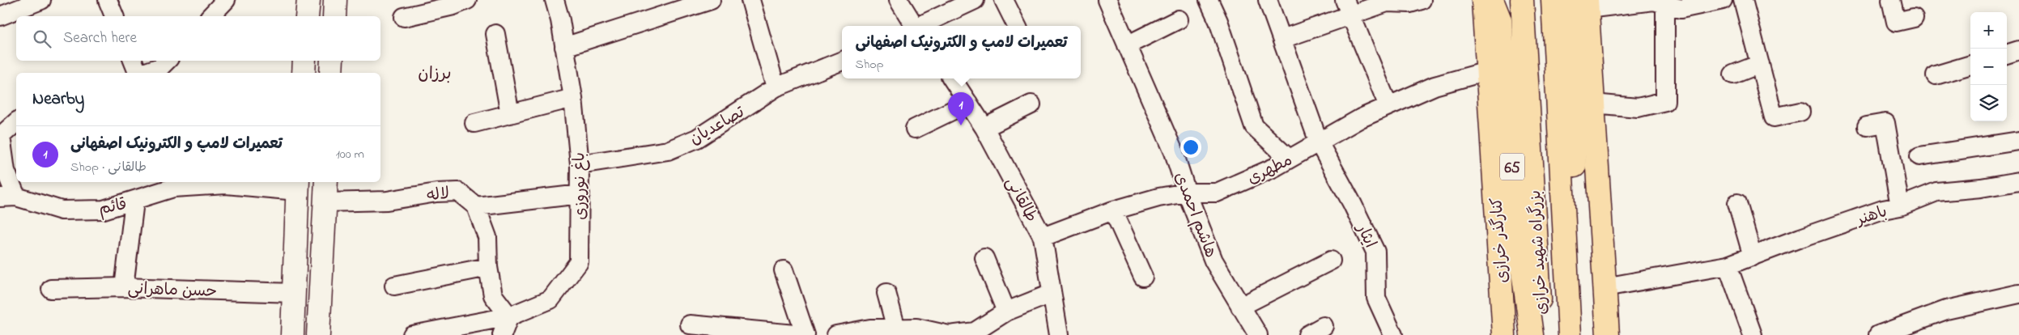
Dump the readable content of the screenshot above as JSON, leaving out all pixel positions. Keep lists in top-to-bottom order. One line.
{"streets":{"main road":["65","کنارگذر خرازی","بزرگراه شهید خرازی"],"street":["تصاعدیان","مطهری","باغ نوروزی","لاله","طالقانی","قائم","هاشم احمدی","باهنر","ایثار","حسن ماهرانی"]},"crossings":[["تصاعدیان","باغ نوروزی"],["مطهری","طالقانی"],["مطهری","هاشم احمدی"],["مطهری","ایثار"],["مطهری","کنارگذر خرازی"]],"districts":["برزان"],"page":{"map_buttons":["+","−"],"search":"Search here","popup":["تعمیرات لامپ و الکترونیک اصفهانی","Shop"],"heading":"Nearby","pins":"1","list":[{"mark":"1","name":"تعمیرات لامپ و الکترونیک اصفهانی","note":"Shop · طالقانی","value":"100 m"}]}}
